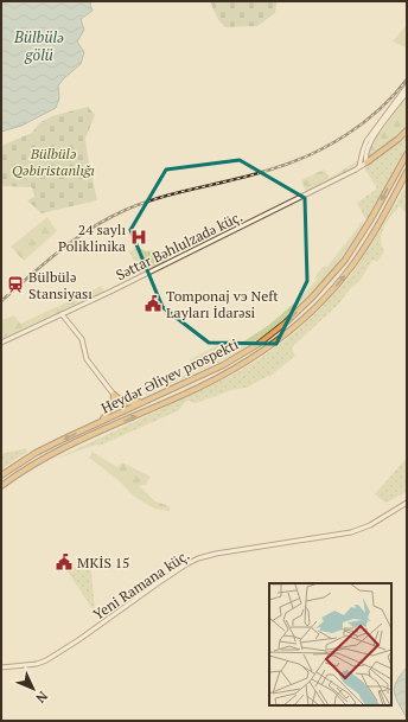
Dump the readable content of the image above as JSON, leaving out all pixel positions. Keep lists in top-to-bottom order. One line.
{"streets":{"highway":["Heydər Əliyev prospekti"],"main road":["Səttar Bəhlulzadə küç.","Yeni Ramana küç."]},"water":["Bülbülə gölü"],"parks":["Bülbülə Qəbiristanlığı"],"places":{"hospital":["24 saylı Poliklinika"],"station":["Bülbülə Stansiyası"],"public building":["Tomponaj vэ Neft Layları İdarəsi","MKİS 15"]},"north":"bottom right"}
